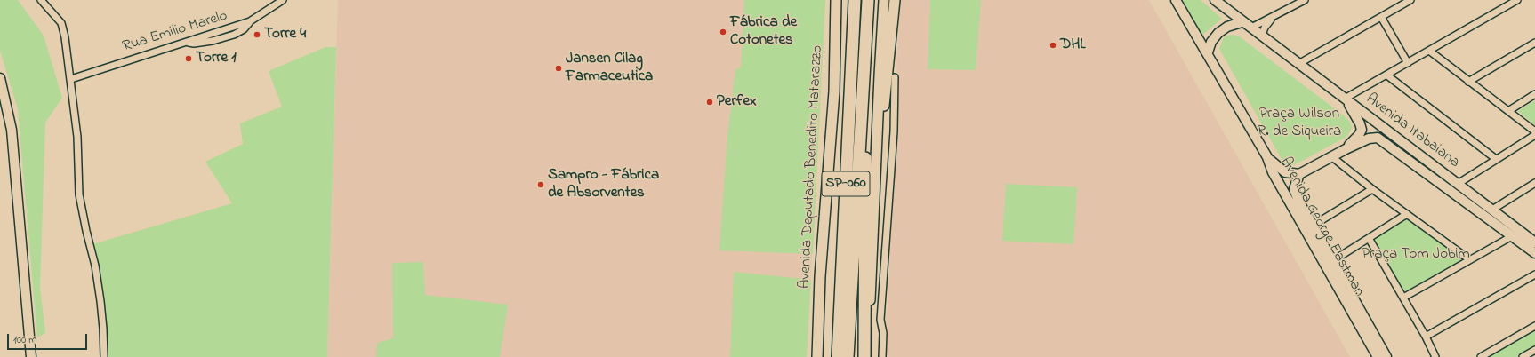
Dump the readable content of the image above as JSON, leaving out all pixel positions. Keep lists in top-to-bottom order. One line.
{"streets":{"highway":["SP-060"],"main road":["Avenida Itabaiana","Avenida Deputado Benedito Matarazzo","Avenida George Eastman"],"street":["Rua Emilio Marelo"]},"parks":["Praça Wilson R. de Siqueira","Praça Tom Jobim"],"places":["Fábrica de Cotonetes","Torre 4","DHL","Torre 1","Jansen Cilag Farmaceutica","Perfex","Sampro - Fábrica de Absorventes"],"scale_bar":"100 m"}
